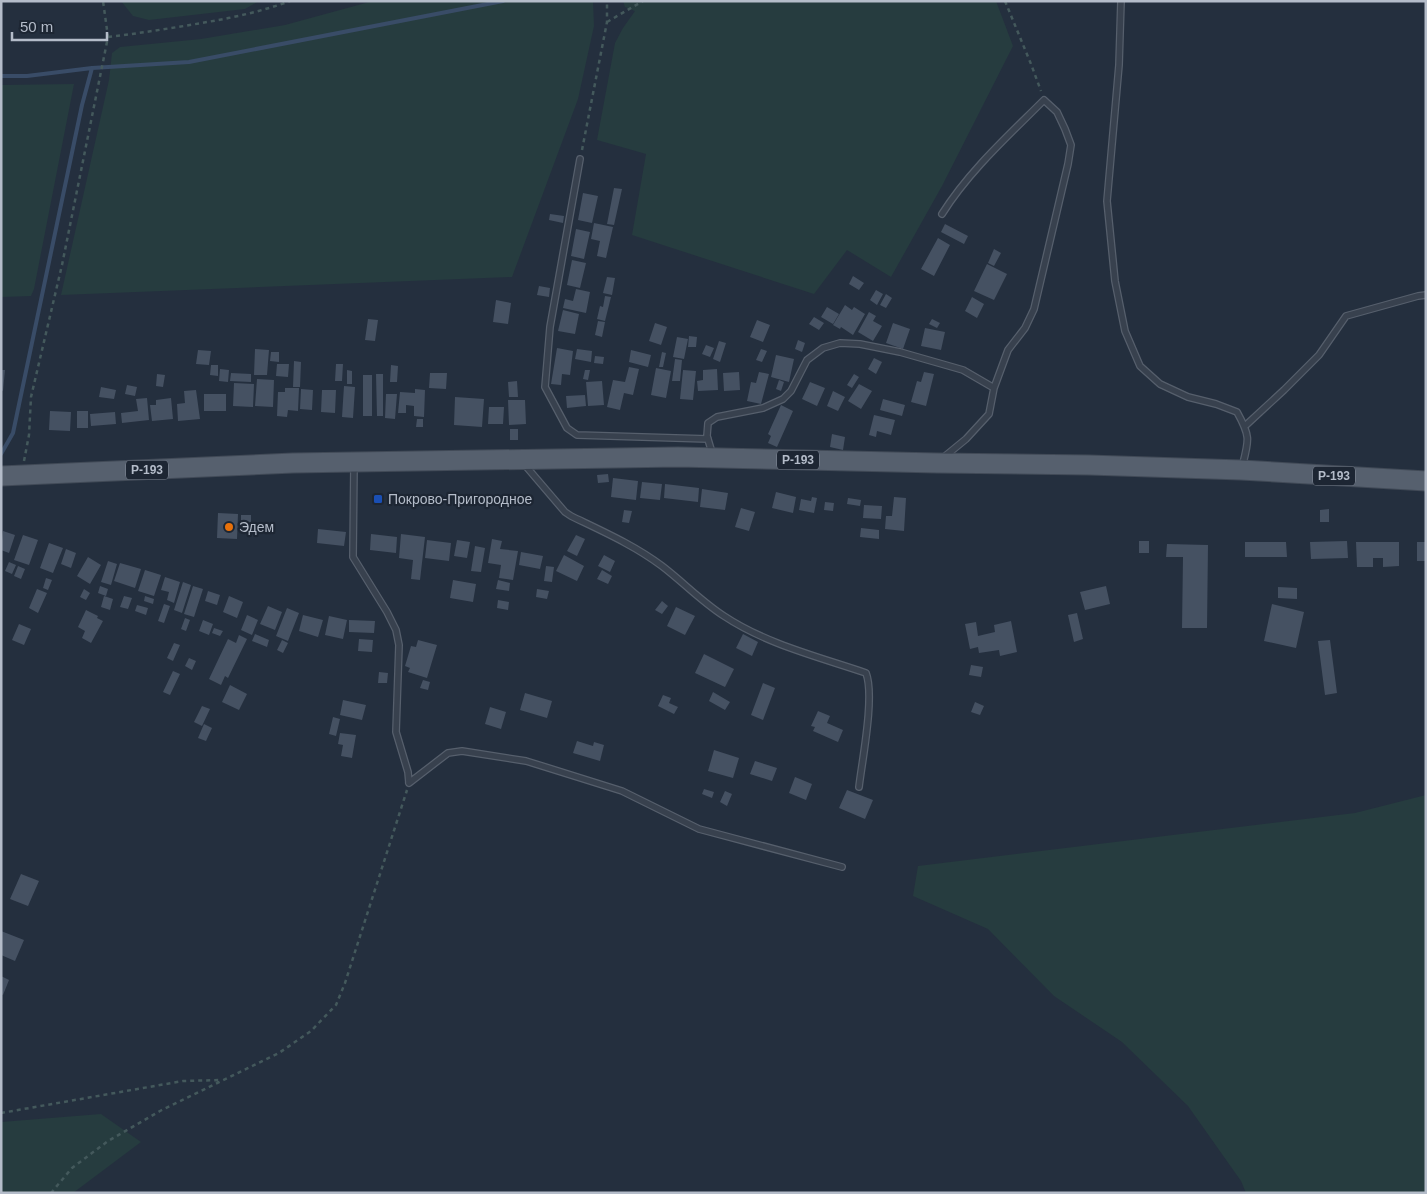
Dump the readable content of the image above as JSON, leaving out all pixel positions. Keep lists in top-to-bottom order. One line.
{"streets":{"main road":["Р-193"]},"places":{"transit":["Покрово-Пригородное"],"other":["Эдем"]},"scale_bar":"50 m"}
